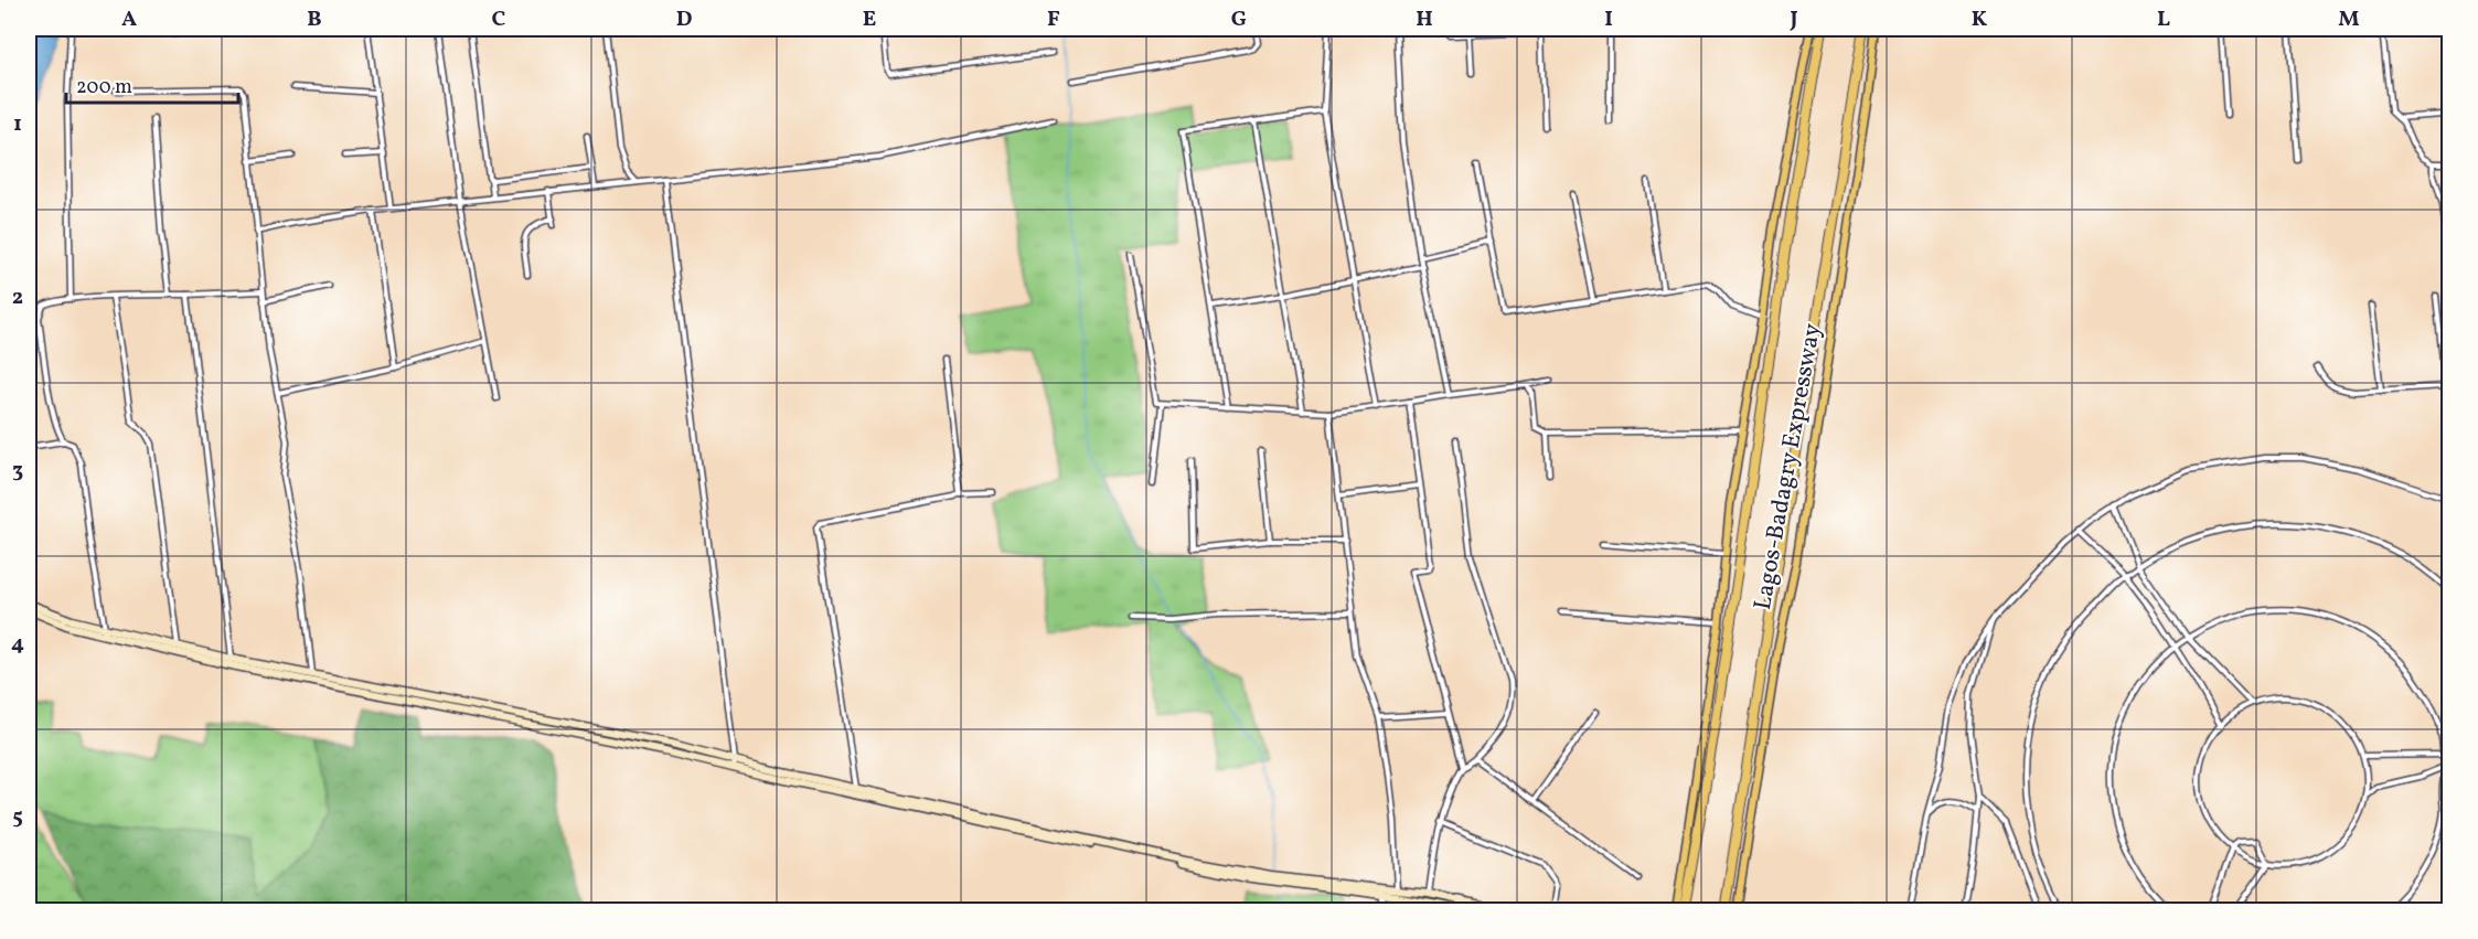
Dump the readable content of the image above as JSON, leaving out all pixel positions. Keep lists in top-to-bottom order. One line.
{"streets":{"highway":["Lagos-Badagry Expressway"]},"scale_bar":"200 m","grid":{"columns":["A","B","C","D","E","F","G","H","I","J","K","L","M"],"rows":["1","2","3","4","5"]}}
